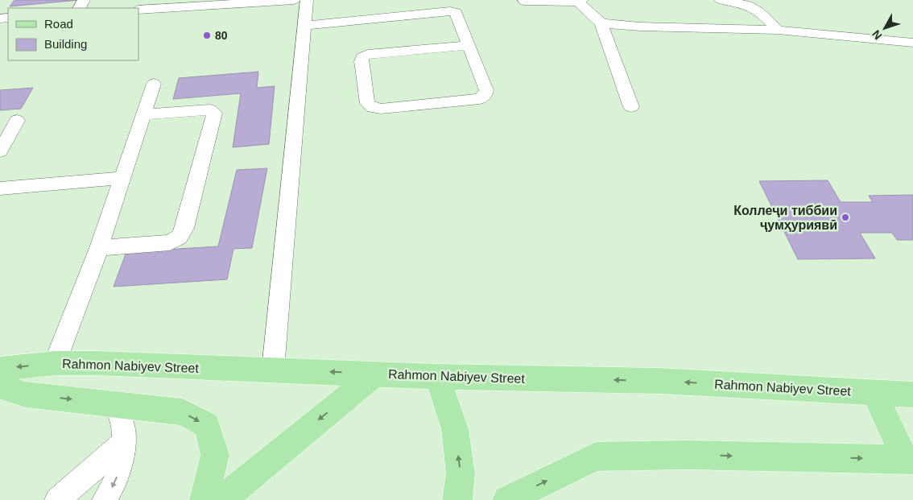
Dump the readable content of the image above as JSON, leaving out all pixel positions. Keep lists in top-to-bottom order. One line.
{"streets":{"main road":["Rahmon Nabiyev Street"]},"places":["80","Коллеҷи тиббии ҷумҳуриявӣ"],"legend":["Road","Building"],"north":"bottom left"}
